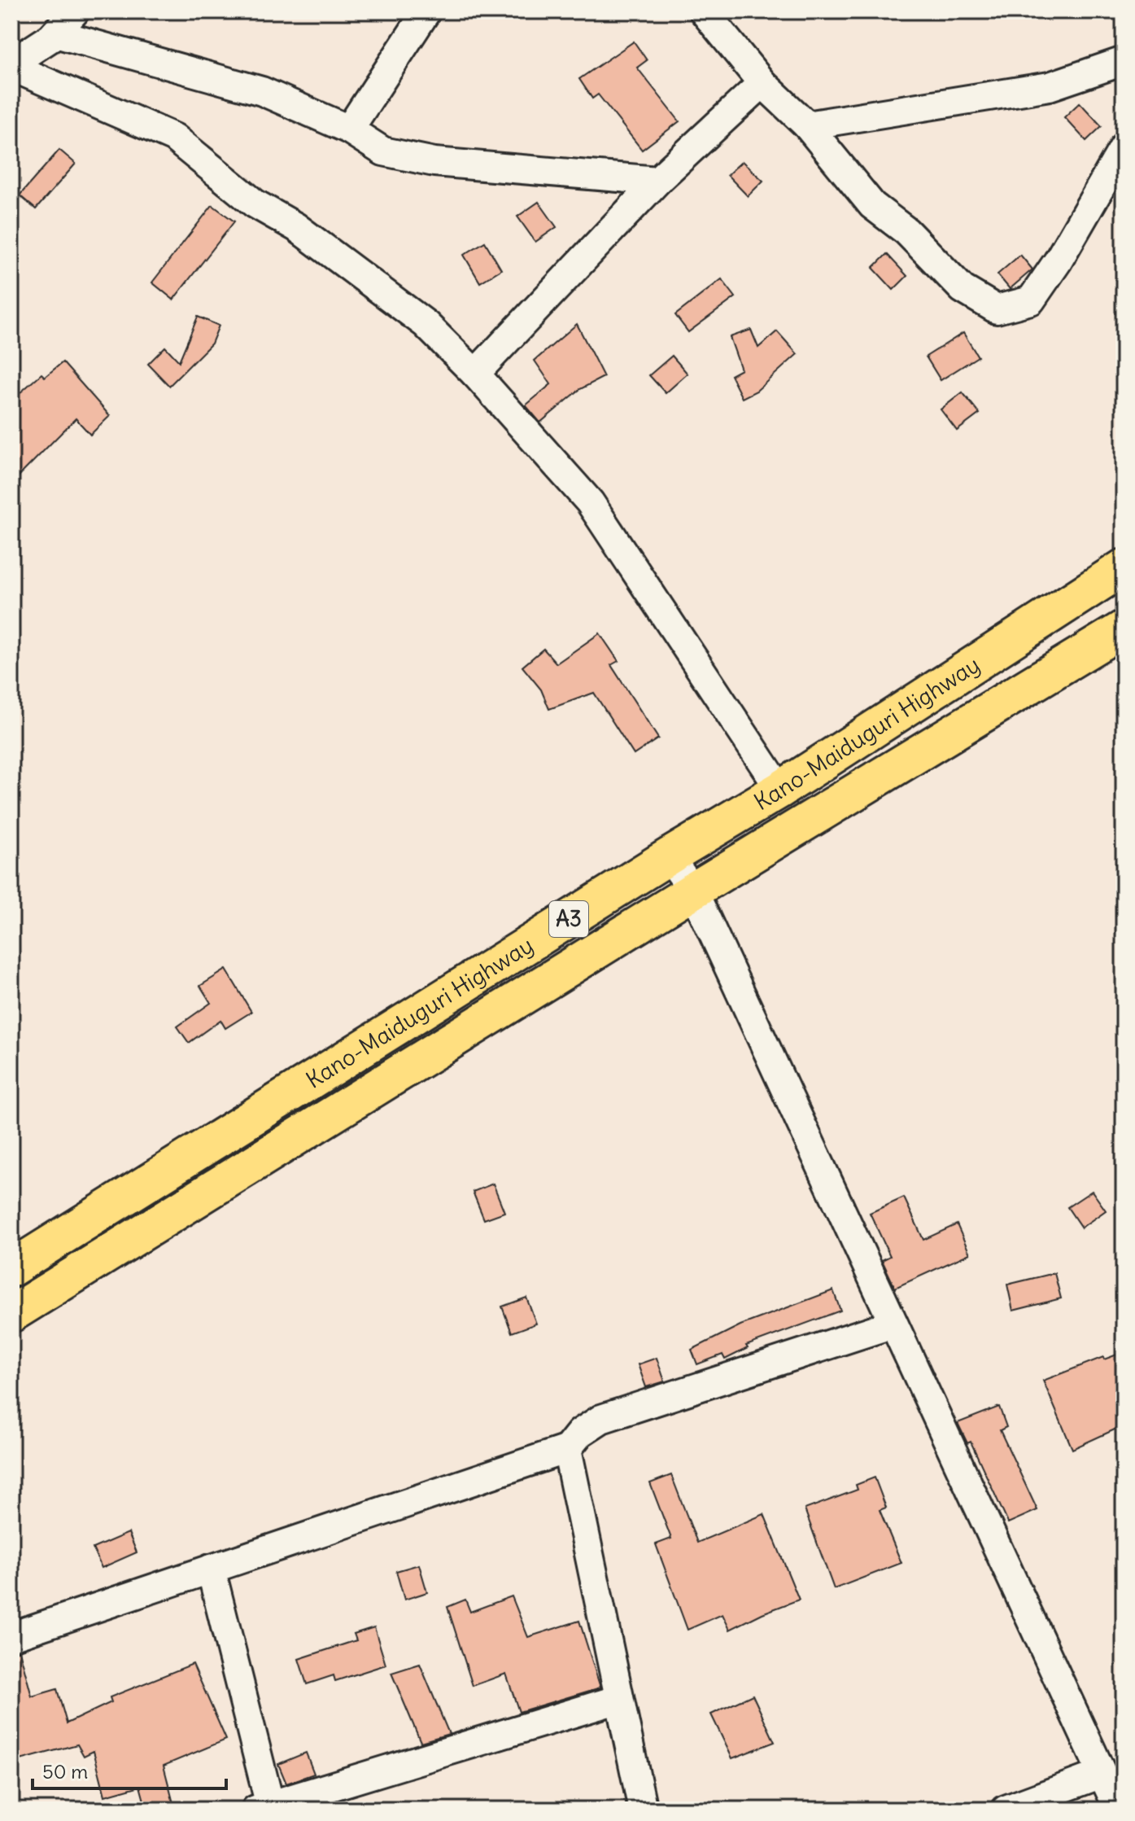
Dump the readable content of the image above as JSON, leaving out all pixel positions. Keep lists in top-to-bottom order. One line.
{"streets":{"highway":["Kano-Maiduguri Highway","A3"]},"scale_bar":"50 m"}
